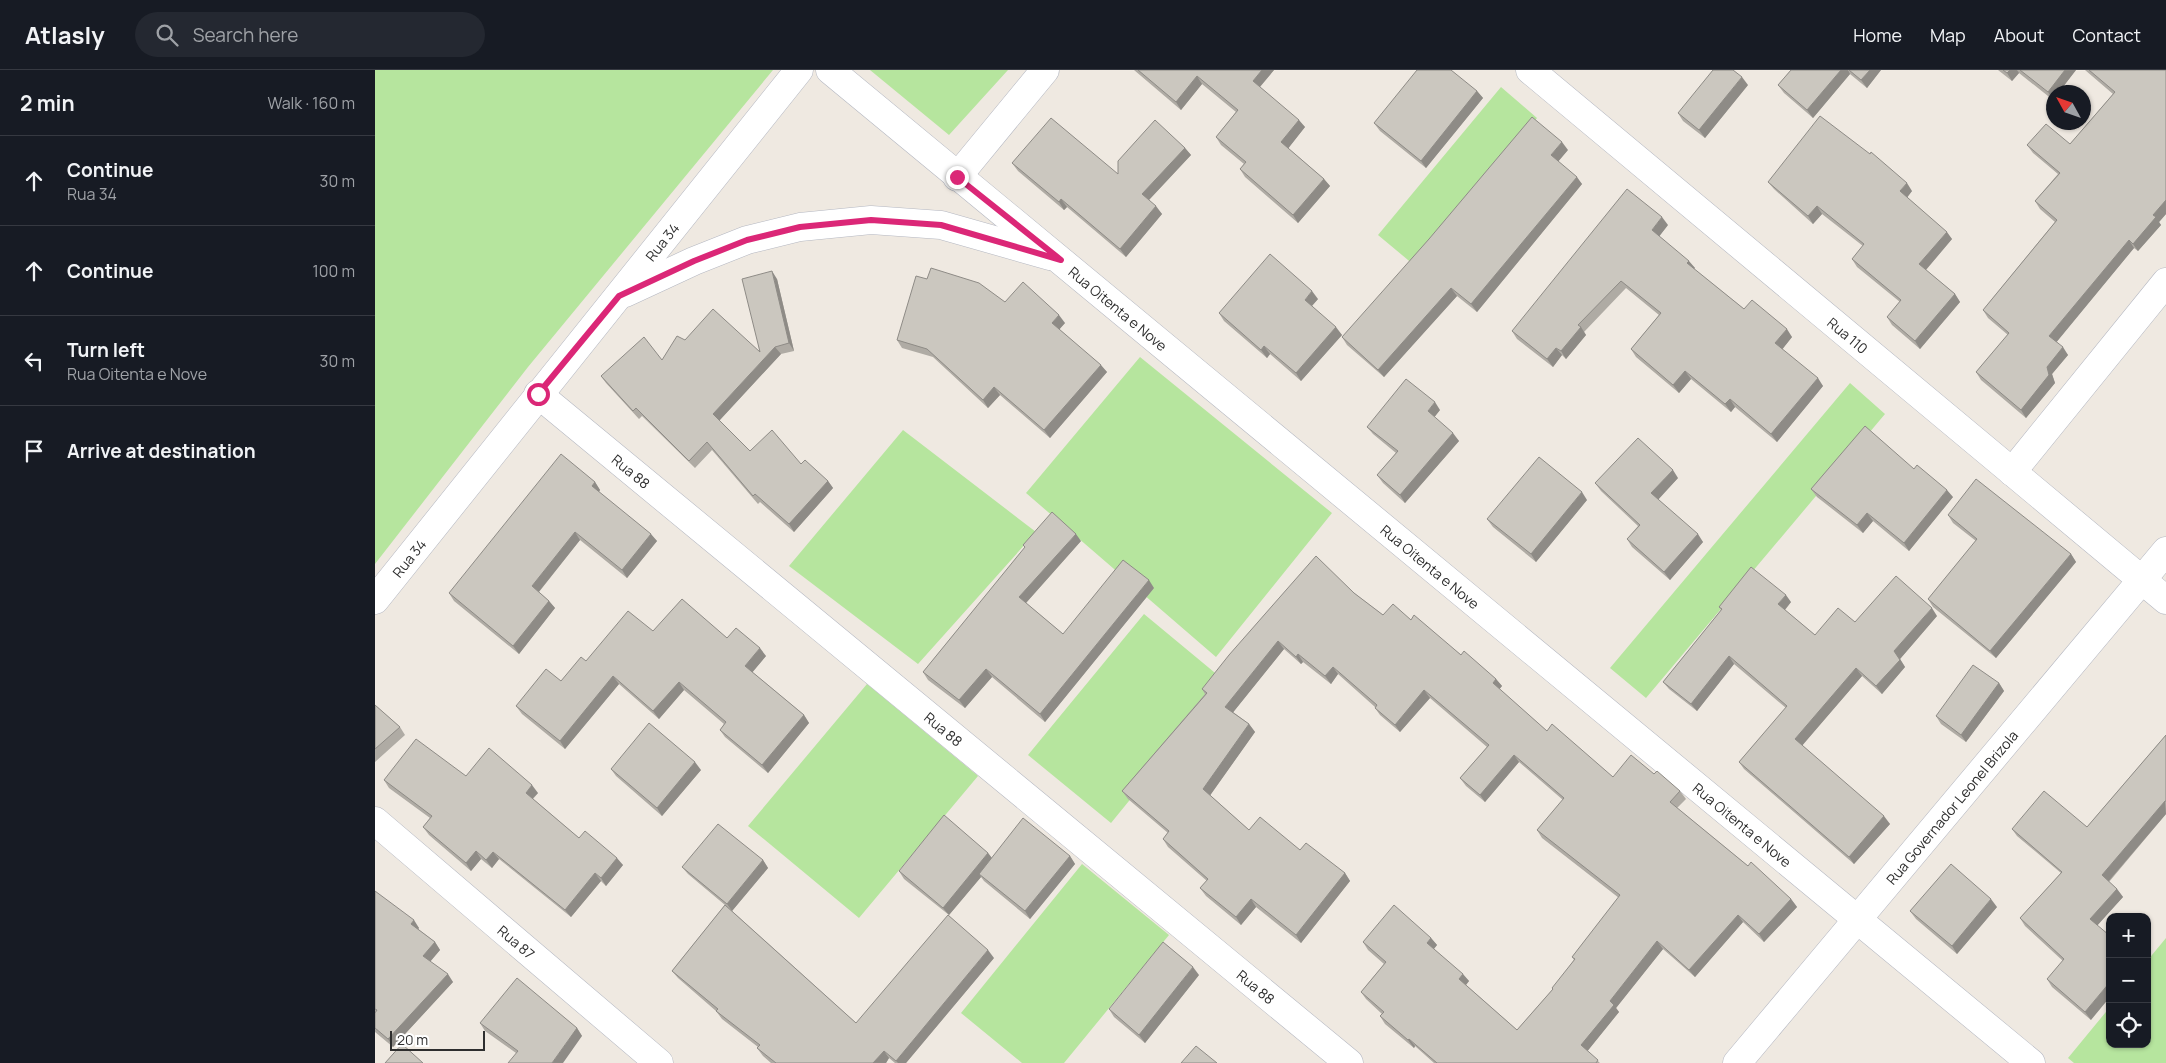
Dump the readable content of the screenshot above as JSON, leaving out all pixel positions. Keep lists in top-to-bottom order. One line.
{"streets":{"street":["Rua 34","Rua Oitenta e Nove","Rua 110","Rua 88","Rua Governador Leonel Brizola","Rua 87"]},"crossings":[["Rua 34","Rua 88"],["Rua Oitenta e Nove","Rua Governador Leonel Brizola"],["Rua 110","Rua Governador Leonel Brizola"]],"scale_bar":"20 m","north":"top left","page":{"header":"Atlasly","search":"Search here","nav":["Home","Map","About","Contact"],"heading":["2 min","Walk · 160 m"],"list":[["Continue","Rua 34","30 m"],["Continue","100 m"],["Turn left","Rua Oitenta e Nove","30 m"],"Arrive at destination"],"map_buttons":["+","−"],"scale":"20 m"}}
